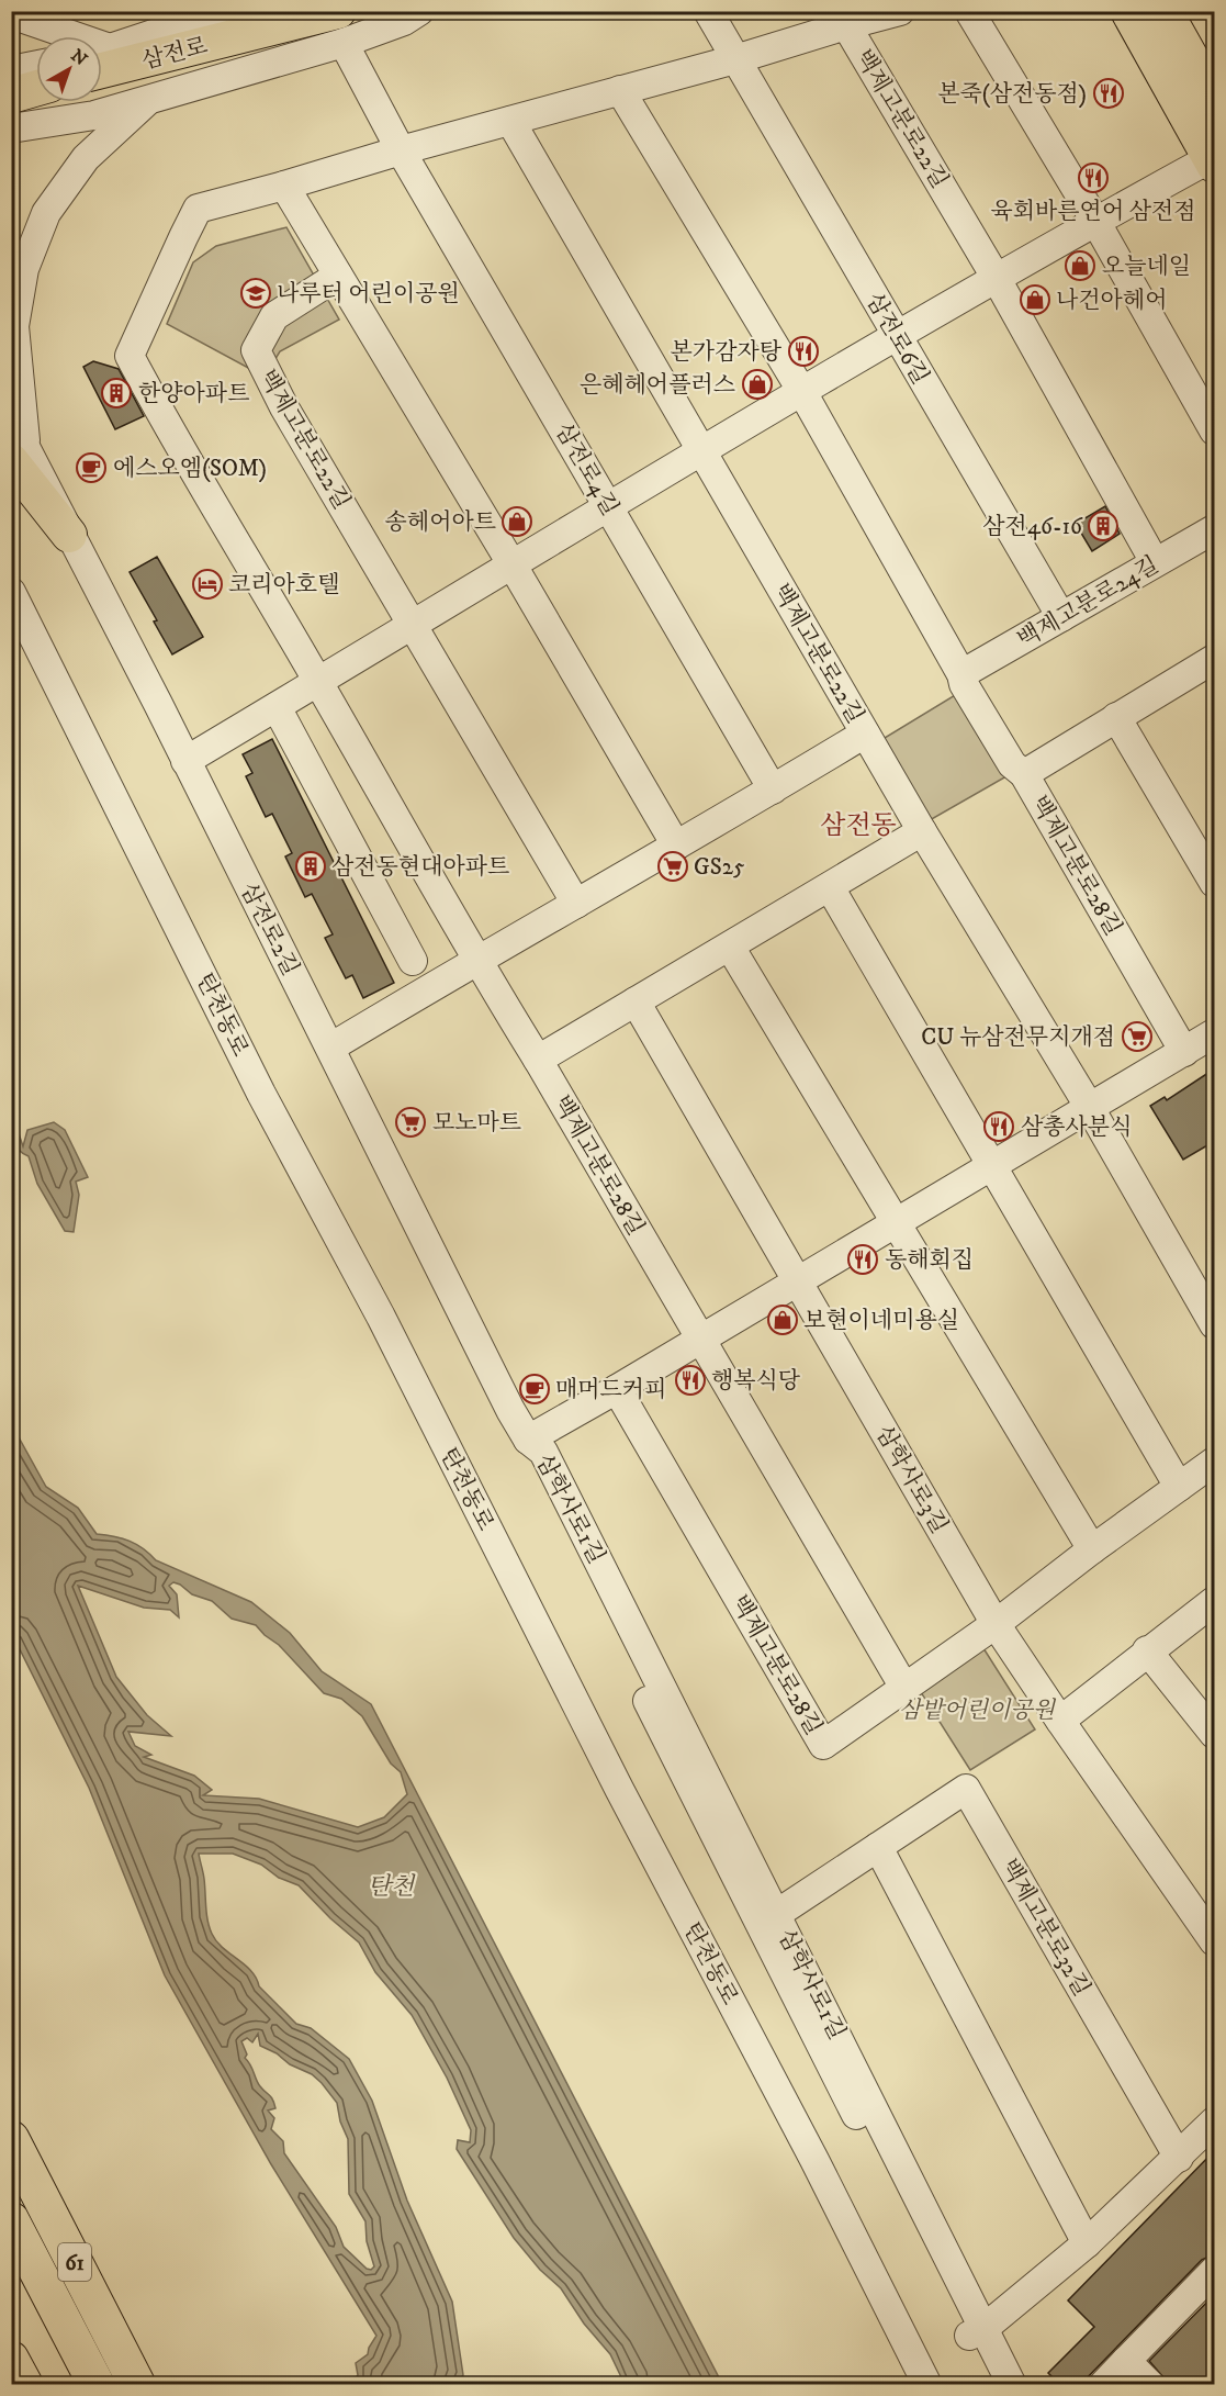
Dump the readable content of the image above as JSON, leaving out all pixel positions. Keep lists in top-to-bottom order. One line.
{"streets":{"highway":["61"],"main road":["삼전로"],"street":["백제고분로22길","삼전로6길","삼전로4길","백제고분로24길","백제고분로28길","삼전로2길","탄천동로","삼학사로3길","삼학사로1길","백제고분로32길"]},"crossings":[["삼전로","삼전로4길"],["백제고분로22길","삼전로4길"],["백제고분로22길","백제고분로24길"],["백제고분로22길","백제고분로28길"],["백제고분로22길","삼전로2길"],["삼전로6길","백제고분로24길"],["삼전로2길","삼학사로1길"],["삼학사로1길","백제고분로32길"]],"districts":["삼전동"],"water":["탄천"],"parks":["삼밭어린이공원"],"places":{"restaurant":["본죽(삼전동점)","육회바른연어 삼전점","본가감자탕","삼총사분식","동해회집","행복식당"],"shop":["오늘네일","나건아헤어","은혜헤어플러스","송헤어아트","보현이네미용실"],"school or university":["나루터 어린이공원"],"building":["한양아파트","삼전46-16","삼전동현대아파트"],"cafe":["에스오엠(SOM)","매머드커피"],"hotel":["코리아호텔"],"supermarket":["GS25","CU 뉴삼전무지개점","모노마트"]},"north":"top right"}
